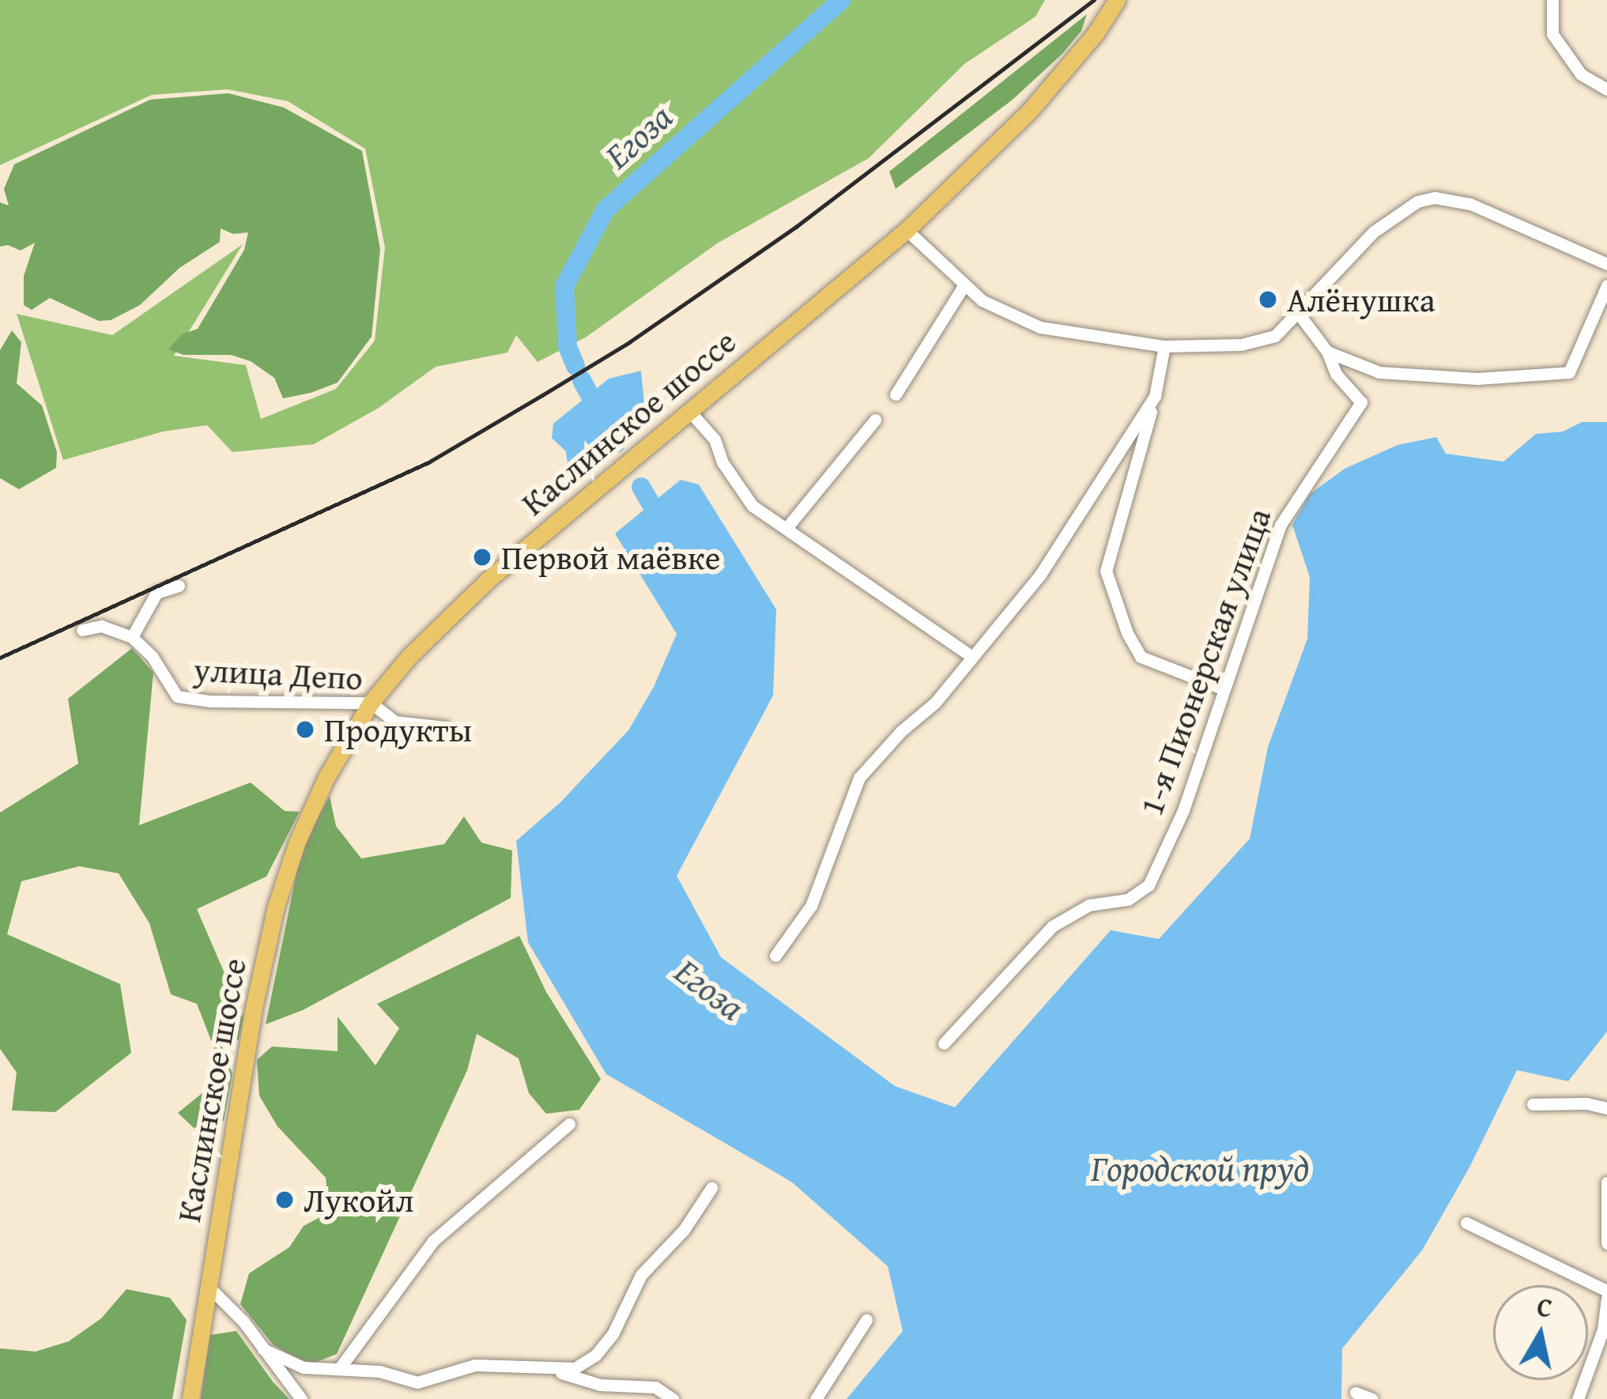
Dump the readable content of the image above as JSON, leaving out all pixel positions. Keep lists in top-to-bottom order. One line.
{"streets":{"main road":["Каслинское шоссе"],"street":["1-я Пионерская улица","улица Депо"]},"crossings":[["Каслинское шоссе","улица Депо"]],"water":["Егоза","Городской пруд"],"places":["Алёнушка","Первой маёвке","Продукты","Лукойл"],"north":"top"}
